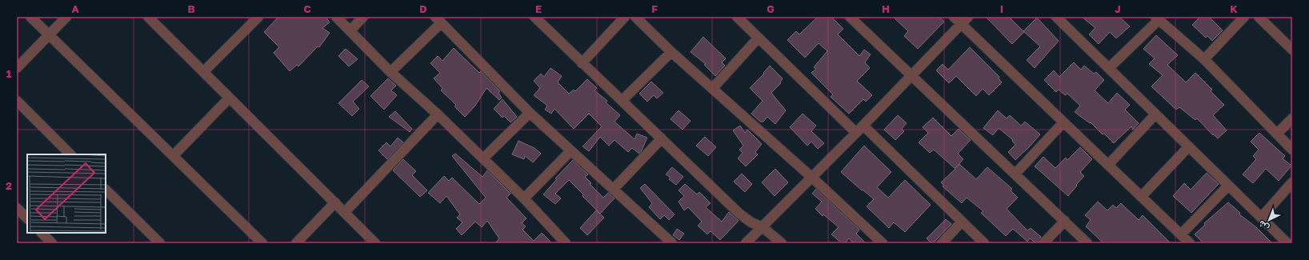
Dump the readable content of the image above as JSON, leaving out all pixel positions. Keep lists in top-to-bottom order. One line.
{"north":"bottom left","grid":{"columns":["A","B","C","D","E","F","G","H","I","J","K"],"rows":["1","2"]}}
